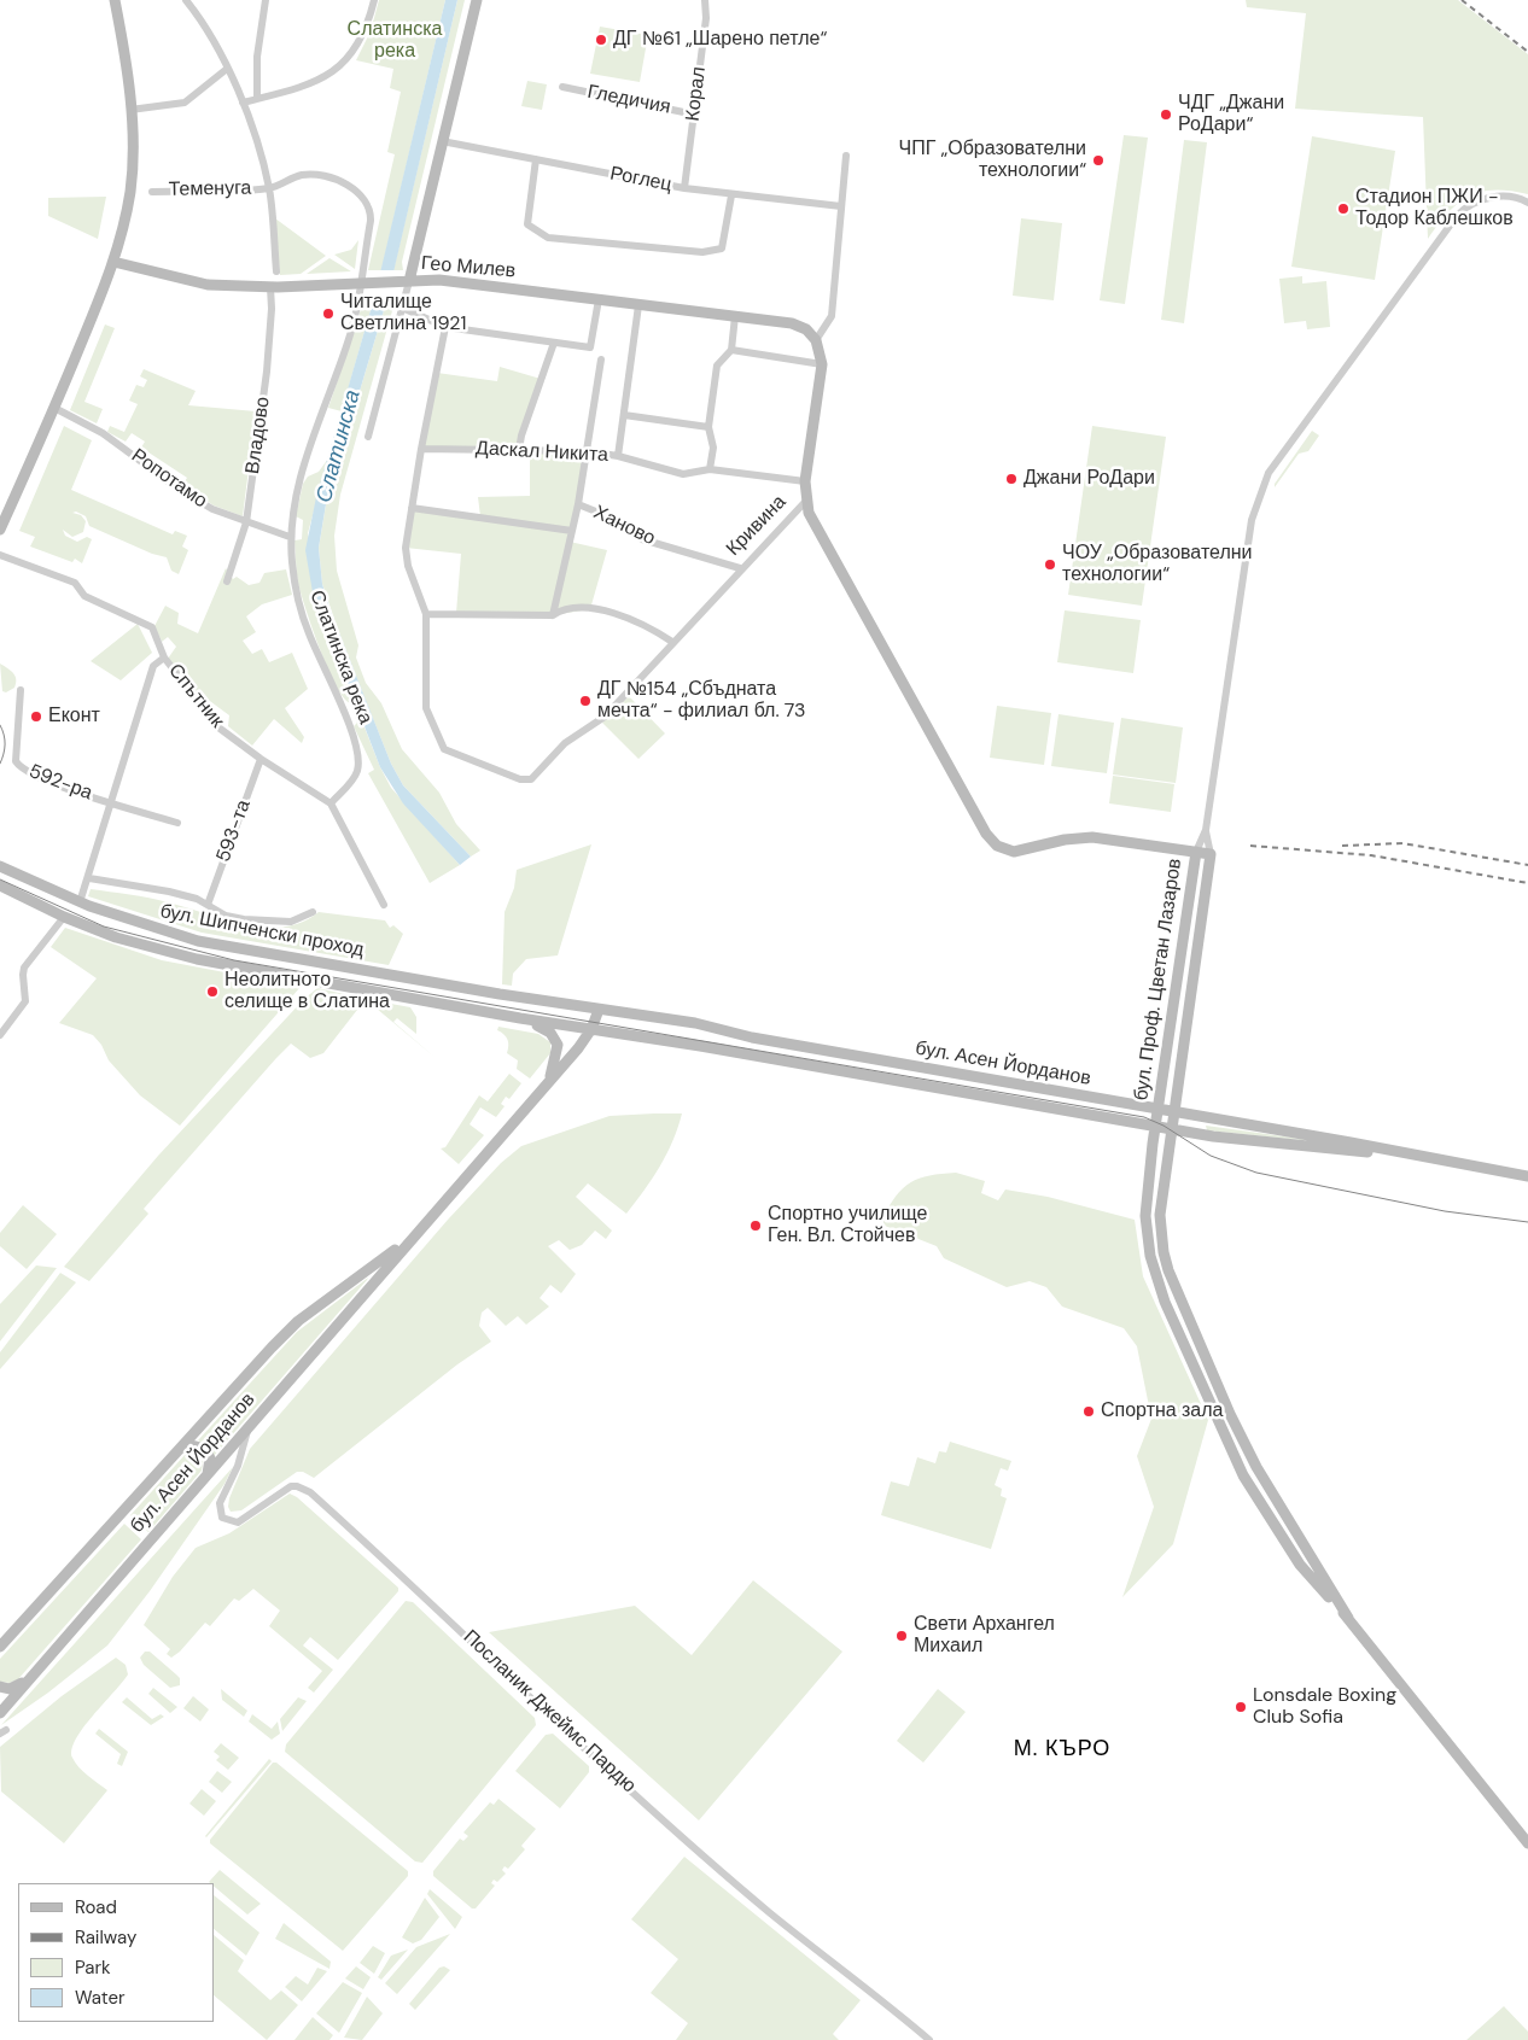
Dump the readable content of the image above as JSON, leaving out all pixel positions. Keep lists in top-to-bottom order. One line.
{"streets":{"main road":["Гео Милев","Кривина","бул. Шипченски проход","бул. Проф. Цветан Лазаров","бул. Асен Йорданов"],"street":["Корал","Гледичия","Роглец","Теменуга","Владово","Даскал Никита","Ропотамо","Ханово","Слатинска река","Спътник","592-ра","593-та","Посланик Джеймс Пардю"]},"crossings":[["Корал","Гледичия"],["Корал","Роглец"],["Теменуга","Слатинска река"],["Гео Милев","Владово"],["Гео Милев","Кривина"],["Гео Милев","Слатинска река"],["Владово","Ропотамо"],["Даскал Никита","Кривина"],["Ропотамо","Слатинска река"],["Ханово","Кривина"],["Кривина","бул. Проф. Цветан Лазаров"],["Слатинска река","Спътник"],["Спътник","593-та"],["бул. Шипченски проход","бул. Асен Йорданов"],["бул. Проф. Цветан Лазаров","бул. Асен Йорданов"],["бул. Асен Йорданов","Посланик Джеймс Пардю"]],"districts":["М. КЪРО"],"water":["Слатинска"],"parks":["Слатинска река"],"places":["ДГ №61 „Шарено петле“","ЧДГ „Джани РоДари“","ЧПГ „Образователни технологии“","Стадион ПЖИ - Тодор Каблешков","Читалище Светлина 1921","Джани РоДари","ЧОУ „Образователни технологии“","ДГ №154 „Сбъдната мечта“ - филиал бл. 73","Еконт","Неолитното селище в Слатина","Спортно училище Ген. Вл. Стойчев","Спортна зала","Свети Архангел Михаил","Lonsdale Boxing Club Sofia"],"legend":["Road","Railway","Park","Water"]}
